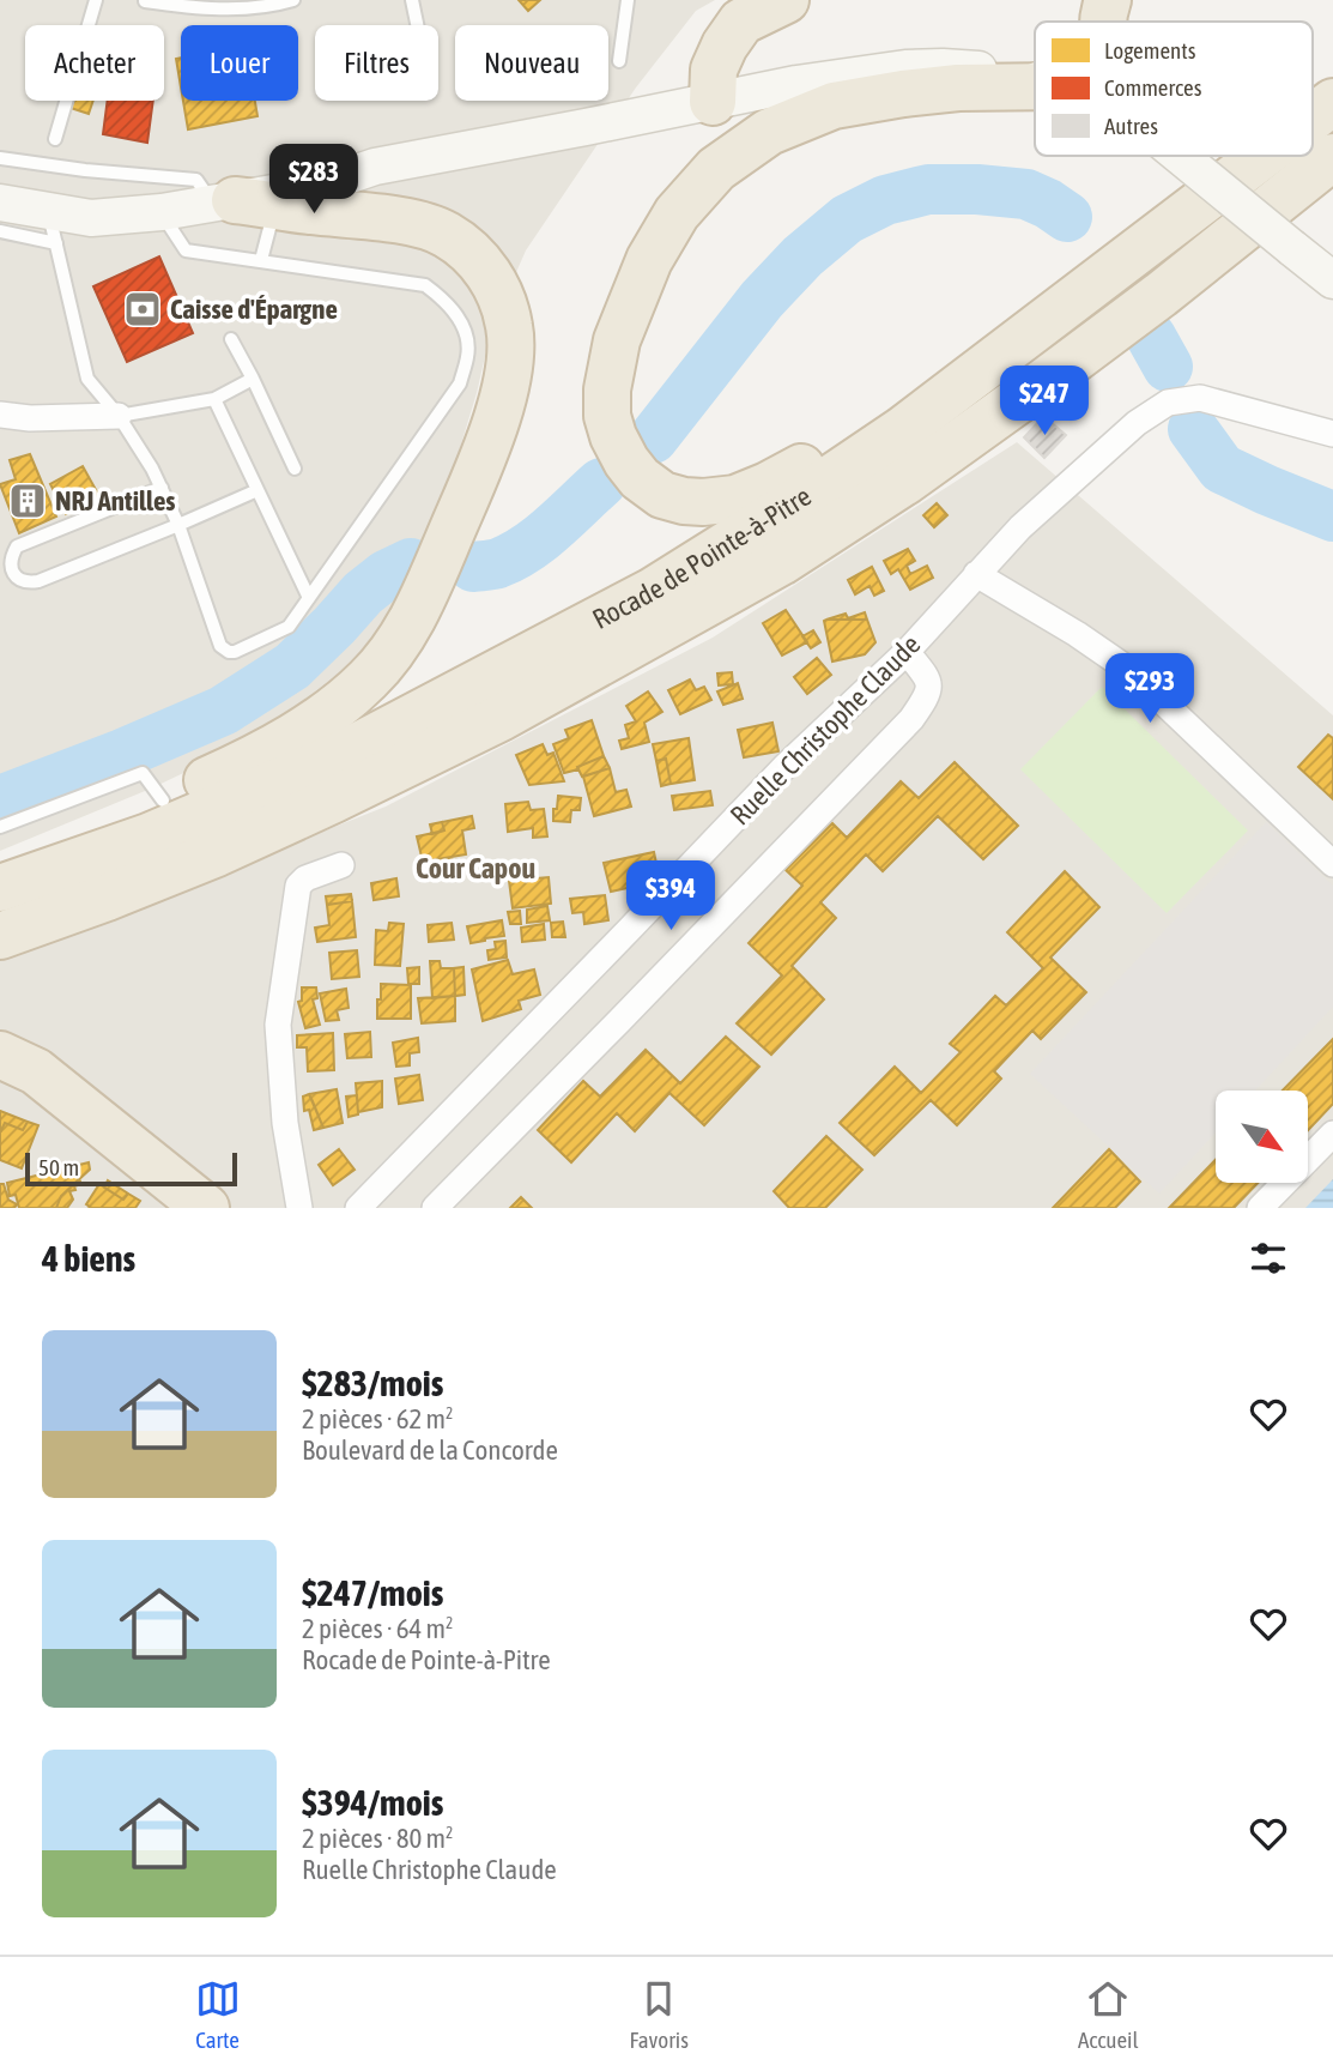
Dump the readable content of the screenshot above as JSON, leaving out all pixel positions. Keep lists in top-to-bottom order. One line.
{"streets":{"highway":["Rocade de Pointe-à-Pitre"],"street":["Ruelle Christophe Claude"]},"districts":["Cour Capou"],"places":{"bank":["Caisse d'Épargne"],"building":["NRJ Antilles"]},"legend":["Logements","Commerces","Autres"],"scale_bar":"50 m","north":"bottom right","page":{"chip":["Acheter","Louer","Filtres","Nouveau"],"price":["$283","$247","$293","$394"],"scale":"50 m","heading":"4 biens","list":[{"name":"$283/mois","note":"2 pièces · 62 m² · Boulevard de la Concorde"},{"name":"$247/mois","note":"2 pièces · 64 m² · Rocade de Pointe-à-Pitre"},{"name":"$394/mois","note":"2 pièces · 80 m² · Ruelle Christophe Claude"}],"tabs":["Carte","Favoris","Accueil"]}}
